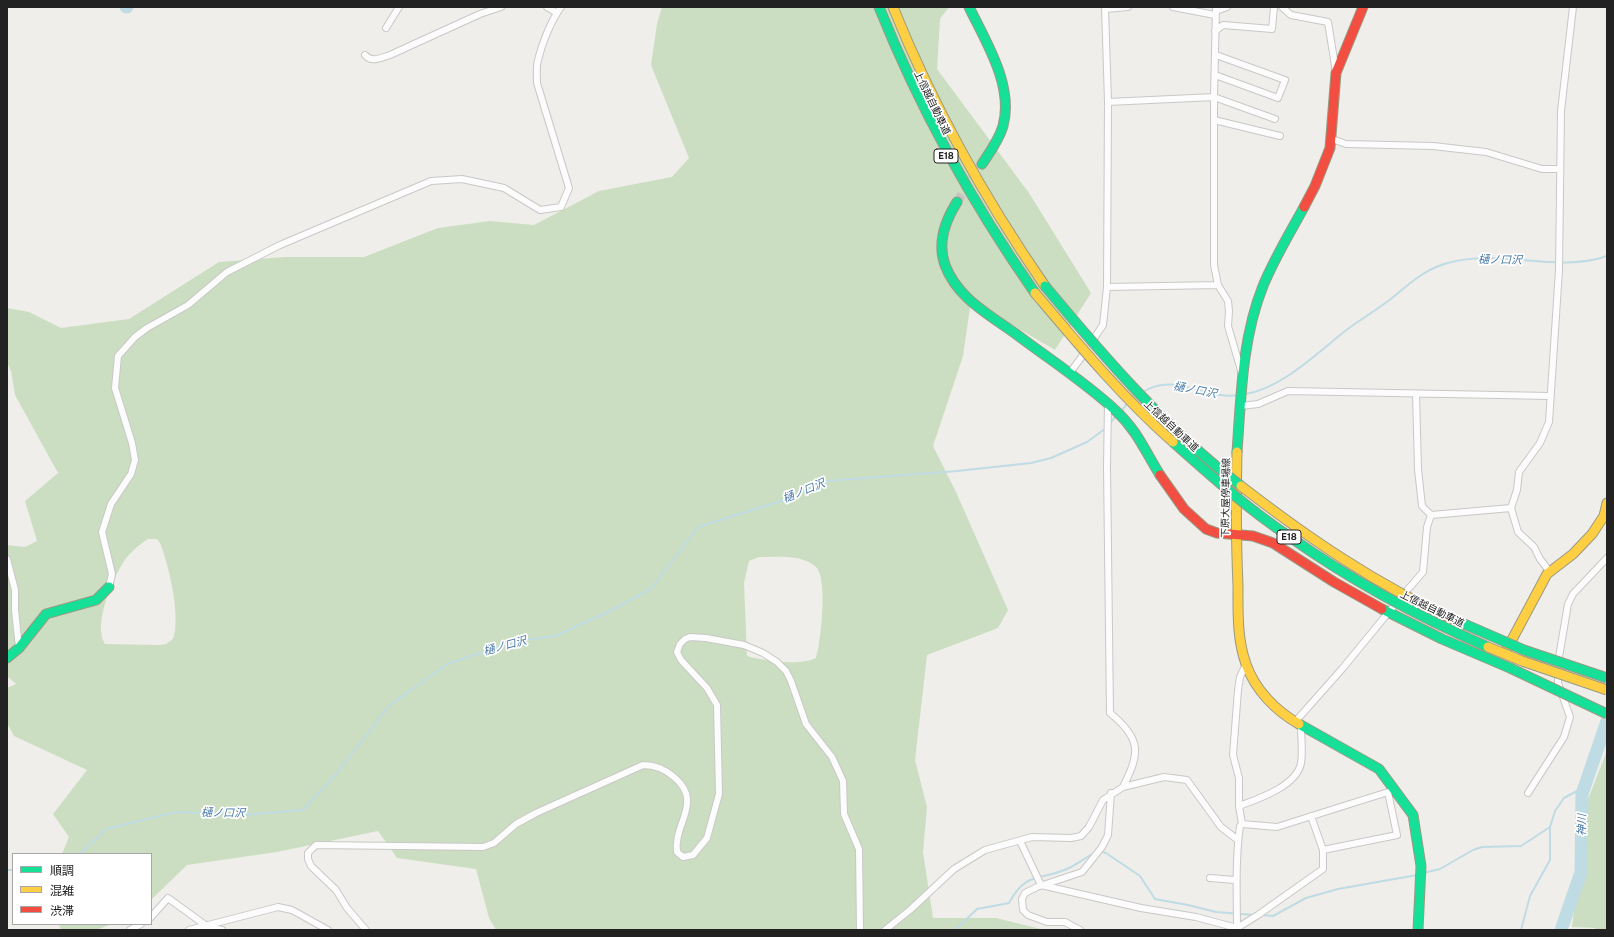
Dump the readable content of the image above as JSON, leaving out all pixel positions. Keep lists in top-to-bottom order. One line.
{"streets":{"main road":["上信越自動車道","E18","下原大屋停車場線"]},"water":["樋ノ口沢","神川"],"legend":["順調","混雑","渋滞"]}
